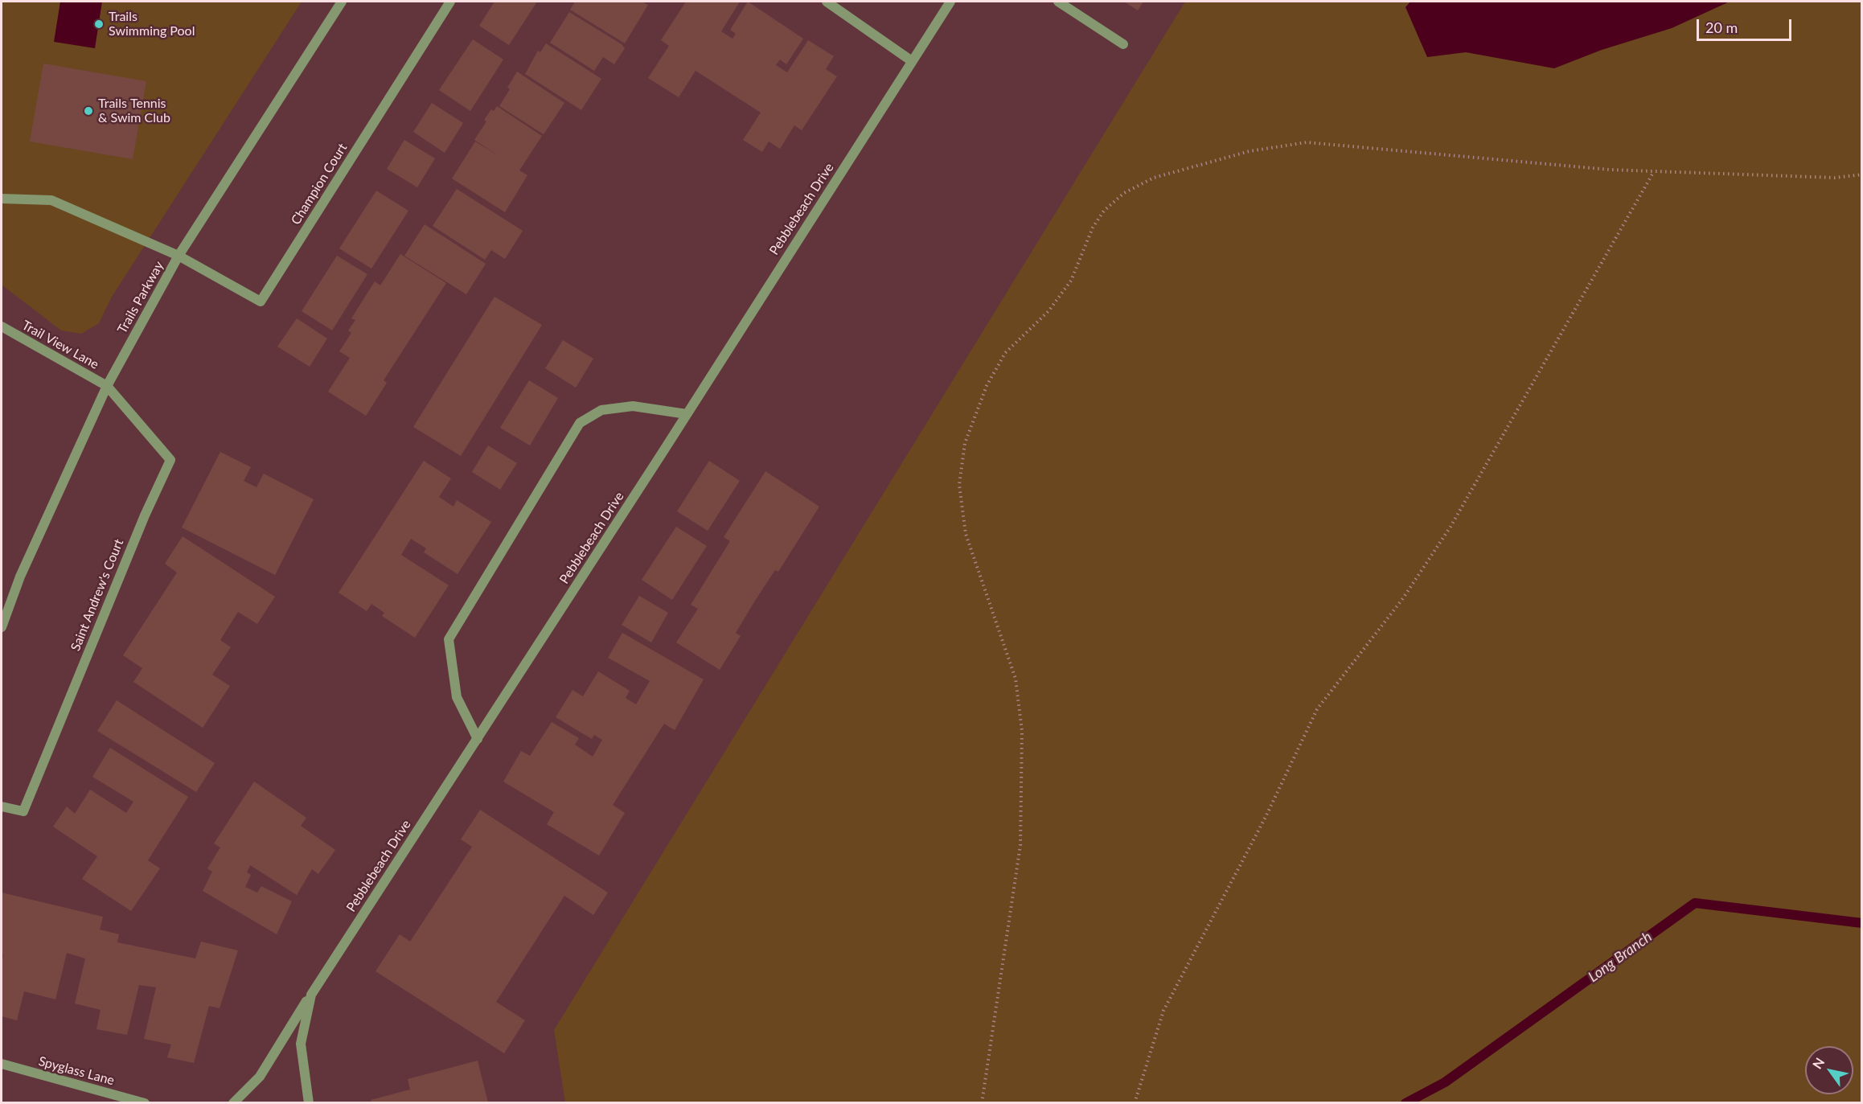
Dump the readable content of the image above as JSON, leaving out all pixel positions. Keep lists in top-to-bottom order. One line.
{"streets":{"street":["Champion Court","Pebblebeach Drive","Trails Parkway","Trail View Lane","Saint Andrew's Court","Spyglass Lane"]},"crossings":[["Champion Court","Trails Parkway"],["Trails Parkway","Trail View Lane"],["Trails Parkway","Saint Andrew's Court"],["Trail View Lane","Saint Andrew's Court"]],"water":["Long Branch"],"places":["Trails Swimming Pool","Trails Tennis & Swim Club"],"scale_bar":"20 m","north":"top left"}
